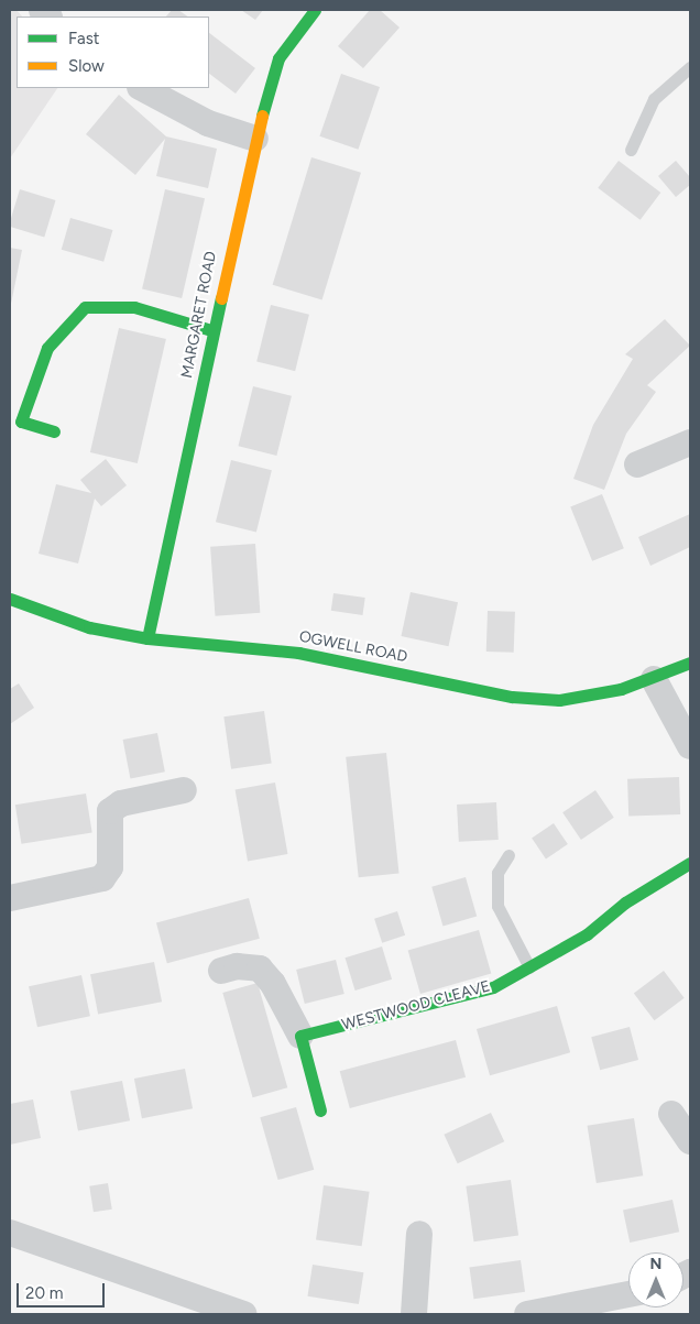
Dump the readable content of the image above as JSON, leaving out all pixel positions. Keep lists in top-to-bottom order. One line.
{"streets":{"street":["MARGARET ROAD","OGWELL ROAD","WESTWOOD CLEAVE"]},"crossings":[["MARGARET ROAD","OGWELL ROAD"]],"legend":["Fast","Slow"],"scale_bar":"20 m","north":"top"}
